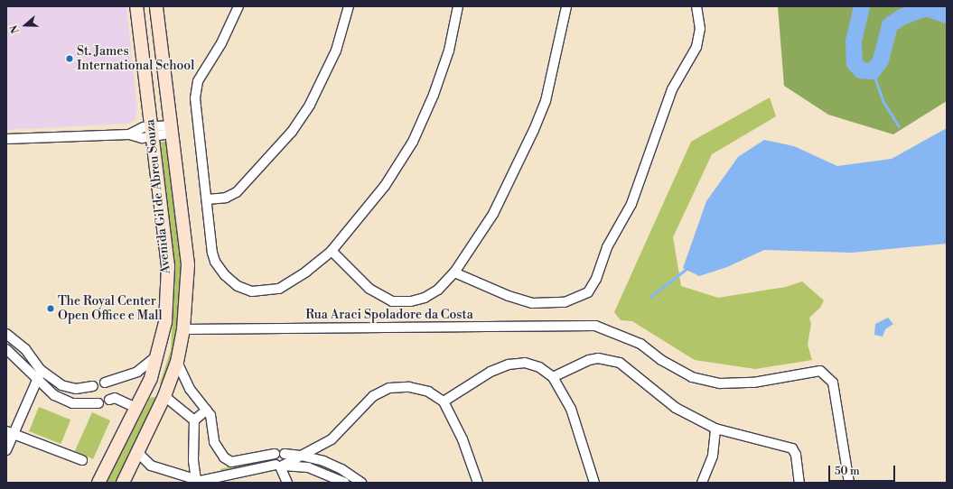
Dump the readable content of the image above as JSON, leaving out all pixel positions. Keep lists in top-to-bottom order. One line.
{"streets":{"street":["Avenida Gil de Abreu Souza","Rua Araci Spoladore da Costa"]},"crossings":[["Avenida Gil de Abreu Souza","Rua Araci Spoladore da Costa"]],"places":["St. James International School","The Royal Center Open Office e Mall"],"scale_bar":"50 m","north":"left"}
